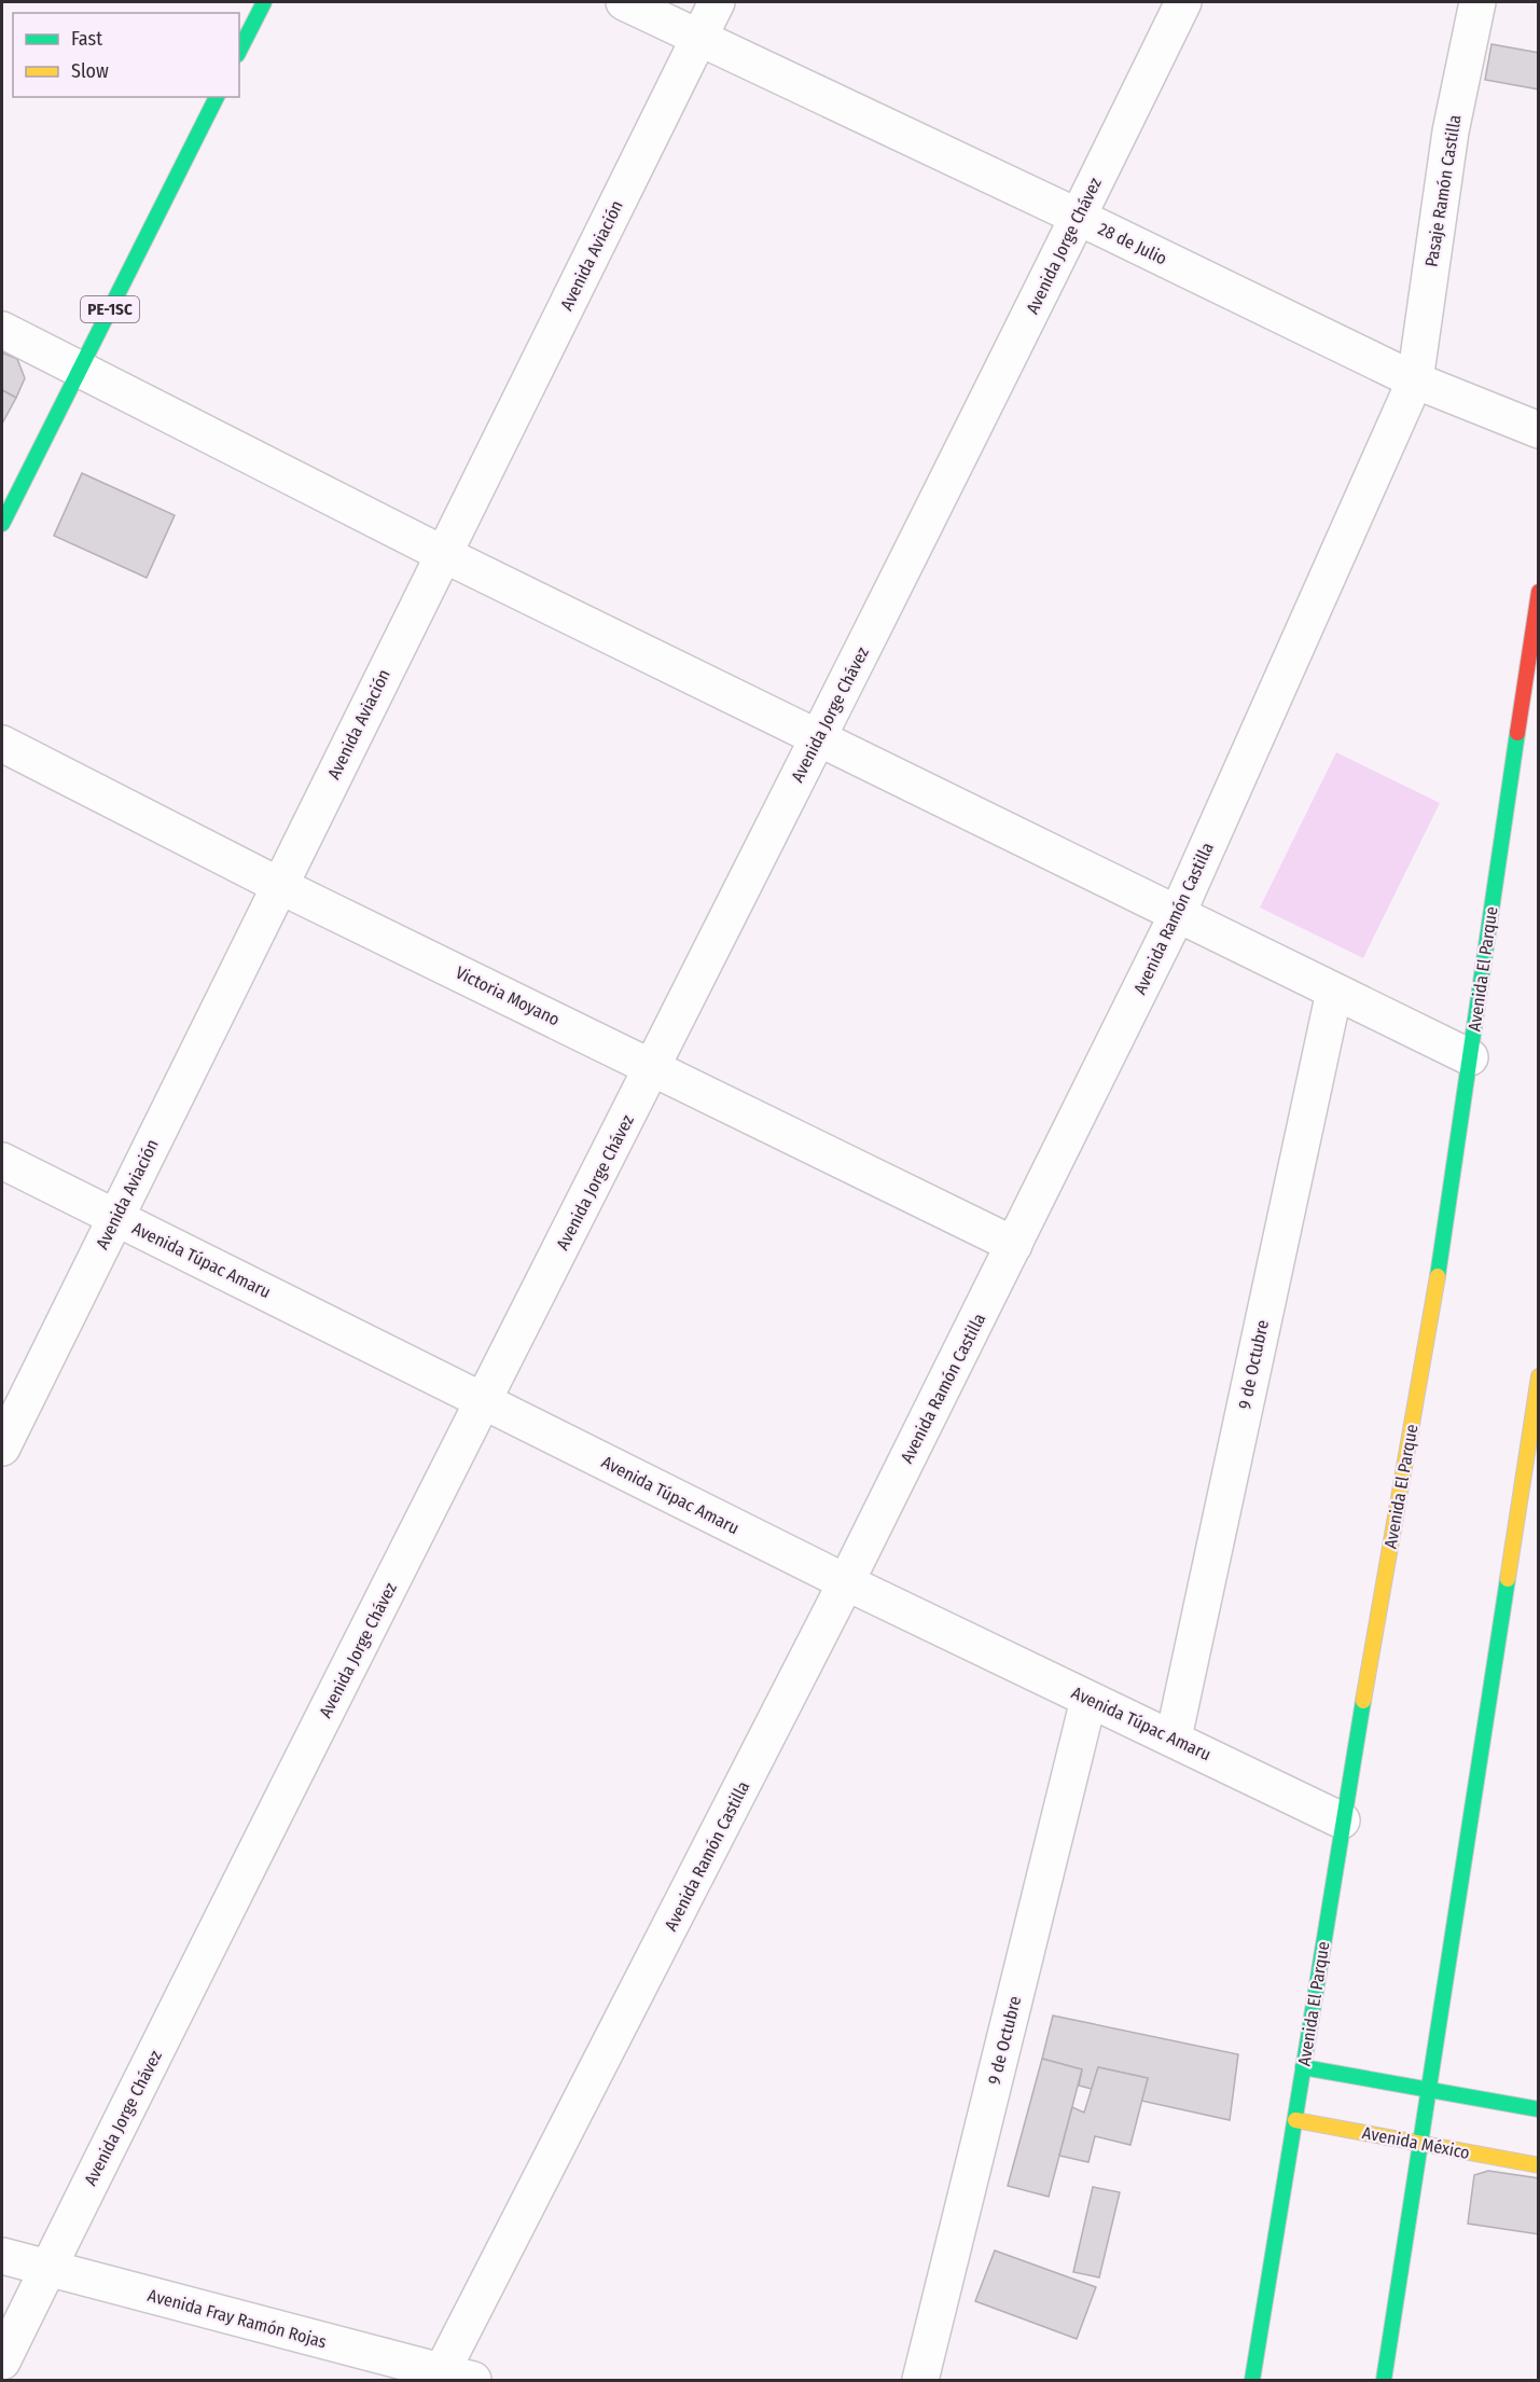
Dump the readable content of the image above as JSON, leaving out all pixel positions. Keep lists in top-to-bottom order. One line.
{"streets":{"street":["Pasaje Ramón Castilla","28 de Julio","Avenida Jorge Chávez","Avenida Aviación","PE-1SC","Avenida Ramón Castilla","Avenida El Parque","Victoria Moyano","Avenida Túpac Amaru","9 de Octubre","Avenida México","Avenida Fray Ramón Rojas"]},"crossings":[["Pasaje Ramón Castilla","28 de Julio"],["Pasaje Ramón Castilla","Avenida Ramón Castilla"],["28 de Julio","Avenida Jorge Chávez"],["28 de Julio","Avenida Aviación"],["28 de Julio","Avenida Ramón Castilla"],["Avenida Jorge Chávez","Victoria Moyano"],["Avenida Jorge Chávez","Avenida Túpac Amaru"],["Avenida Jorge Chávez","Avenida Fray Ramón Rojas"],["Avenida Aviación","Victoria Moyano"],["Avenida Aviación","Avenida Túpac Amaru"],["Avenida Ramón Castilla","Victoria Moyano"],["Avenida Ramón Castilla","Avenida Túpac Amaru"],["Avenida Ramón Castilla","Avenida Fray Ramón Rojas"],["Avenida El Parque","Avenida Túpac Amaru"],["Avenida El Parque","Avenida México"],["Avenida Túpac Amaru","9 de Octubre"]],"legend":["Fast","Slow"]}
